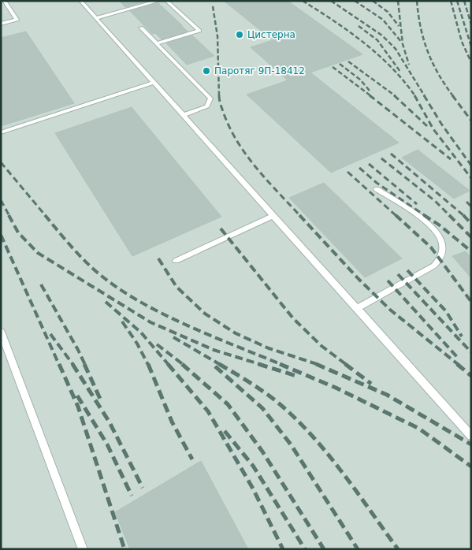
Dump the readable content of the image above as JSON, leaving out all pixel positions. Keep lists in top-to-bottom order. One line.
{"places":["Цистерна","Паротяг 9П-18412"]}
